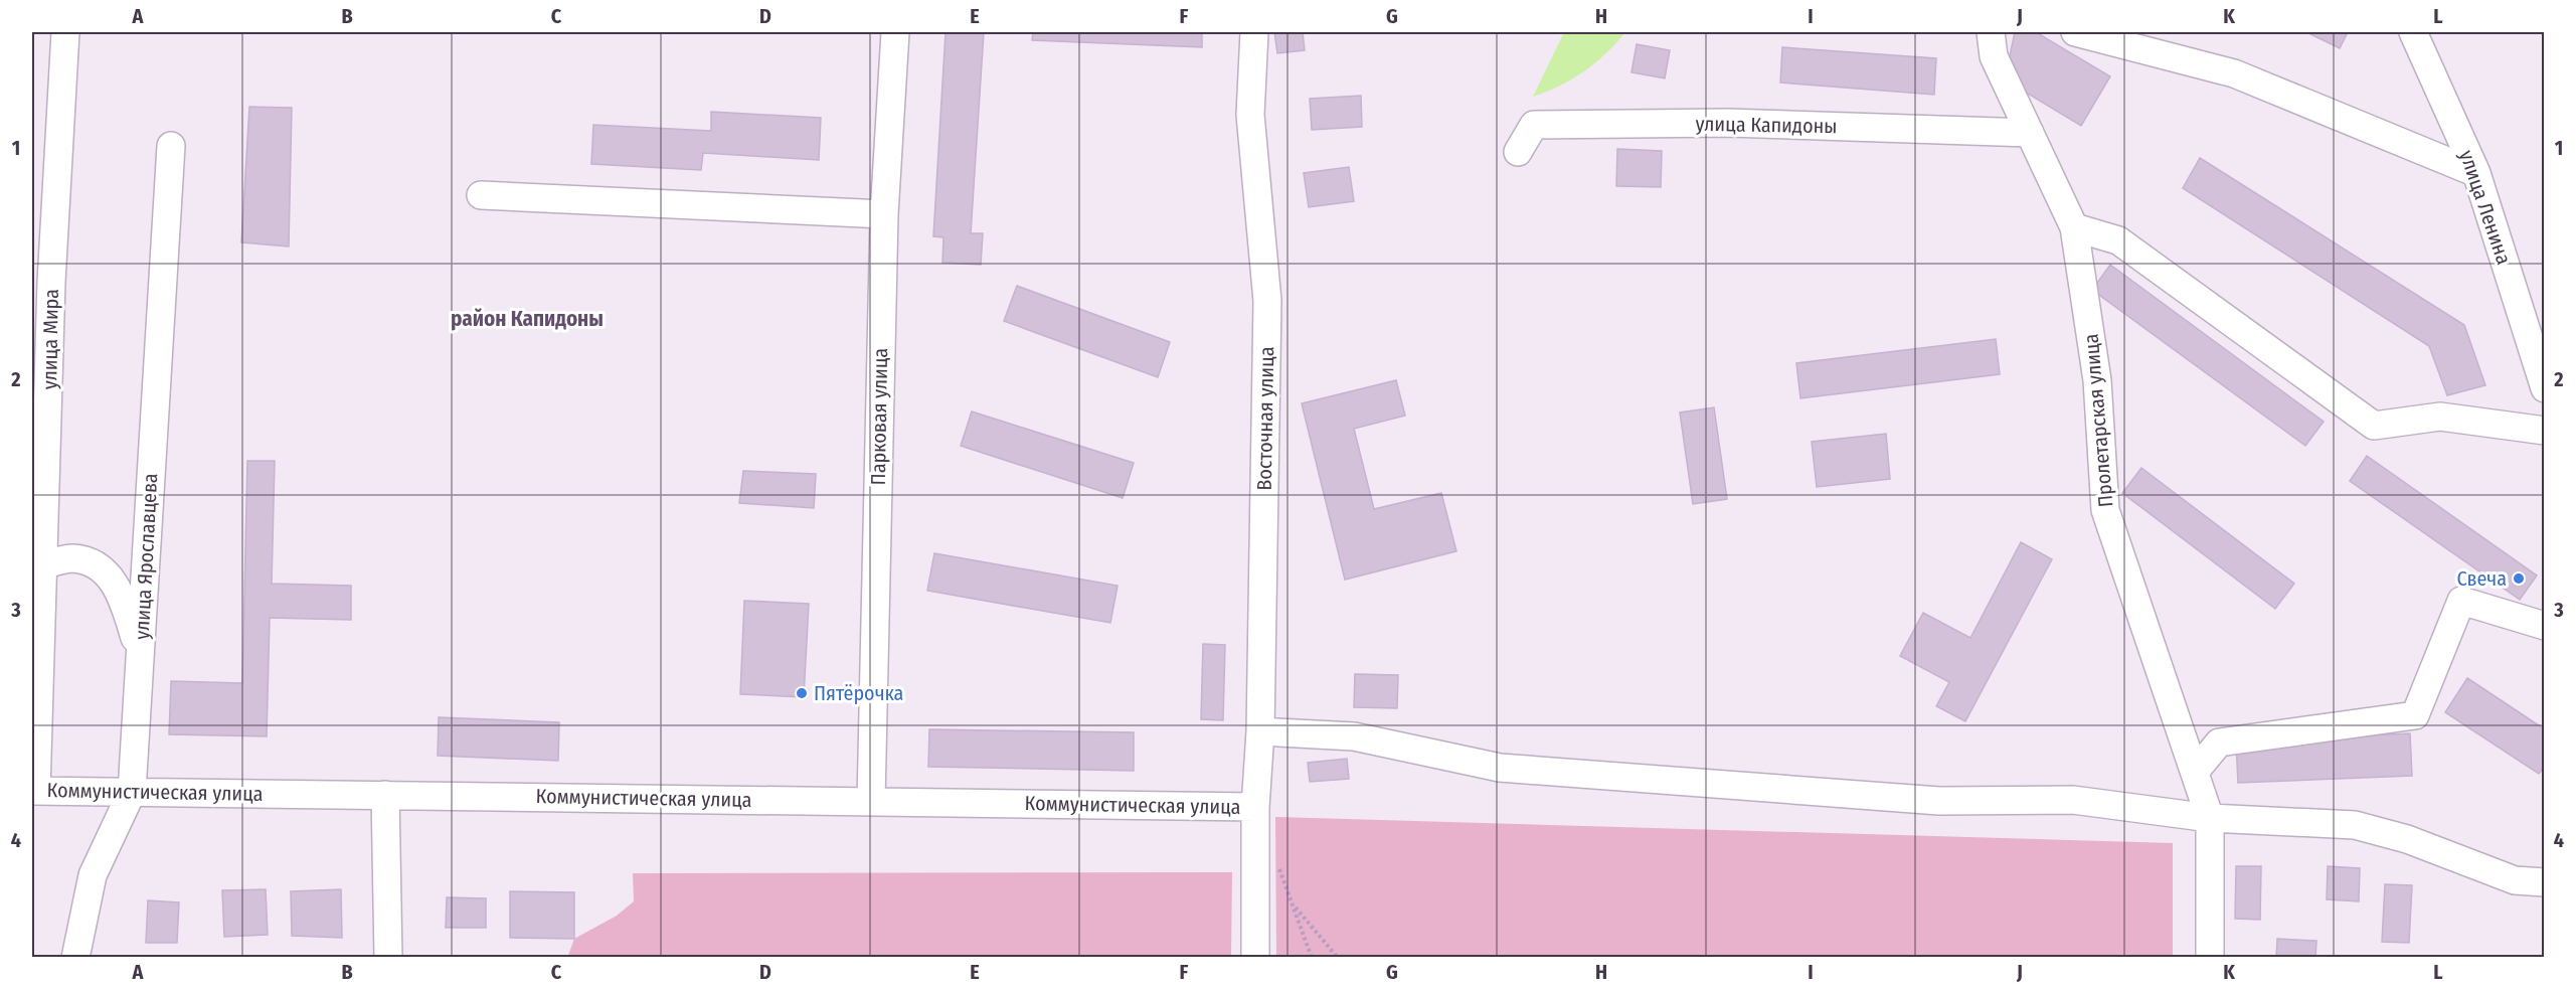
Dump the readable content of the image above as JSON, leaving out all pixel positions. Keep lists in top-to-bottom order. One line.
{"streets":{"street":["улица Капидоны","улица Ленина","улица Мира","Парковая улица","Восточная улица","Пролетарская улица","улица Ярославцева","Коммунистическая улица"]},"crossings":[["улица Капидоны","Пролетарская улица"],["улица Мира","Коммунистическая улица"],["Парковая улица","Коммунистическая улица"],["Восточная улица","Коммунистическая улица"],["улица Ярославцева","Коммунистическая улица"]],"districts":["район Капидоны"],"places":["Свеча","Пятёрочка"],"grid":{"columns":["A","B","C","D","E","F","G","H","I","J","K","L"],"rows":["1","2","3","4"]}}
